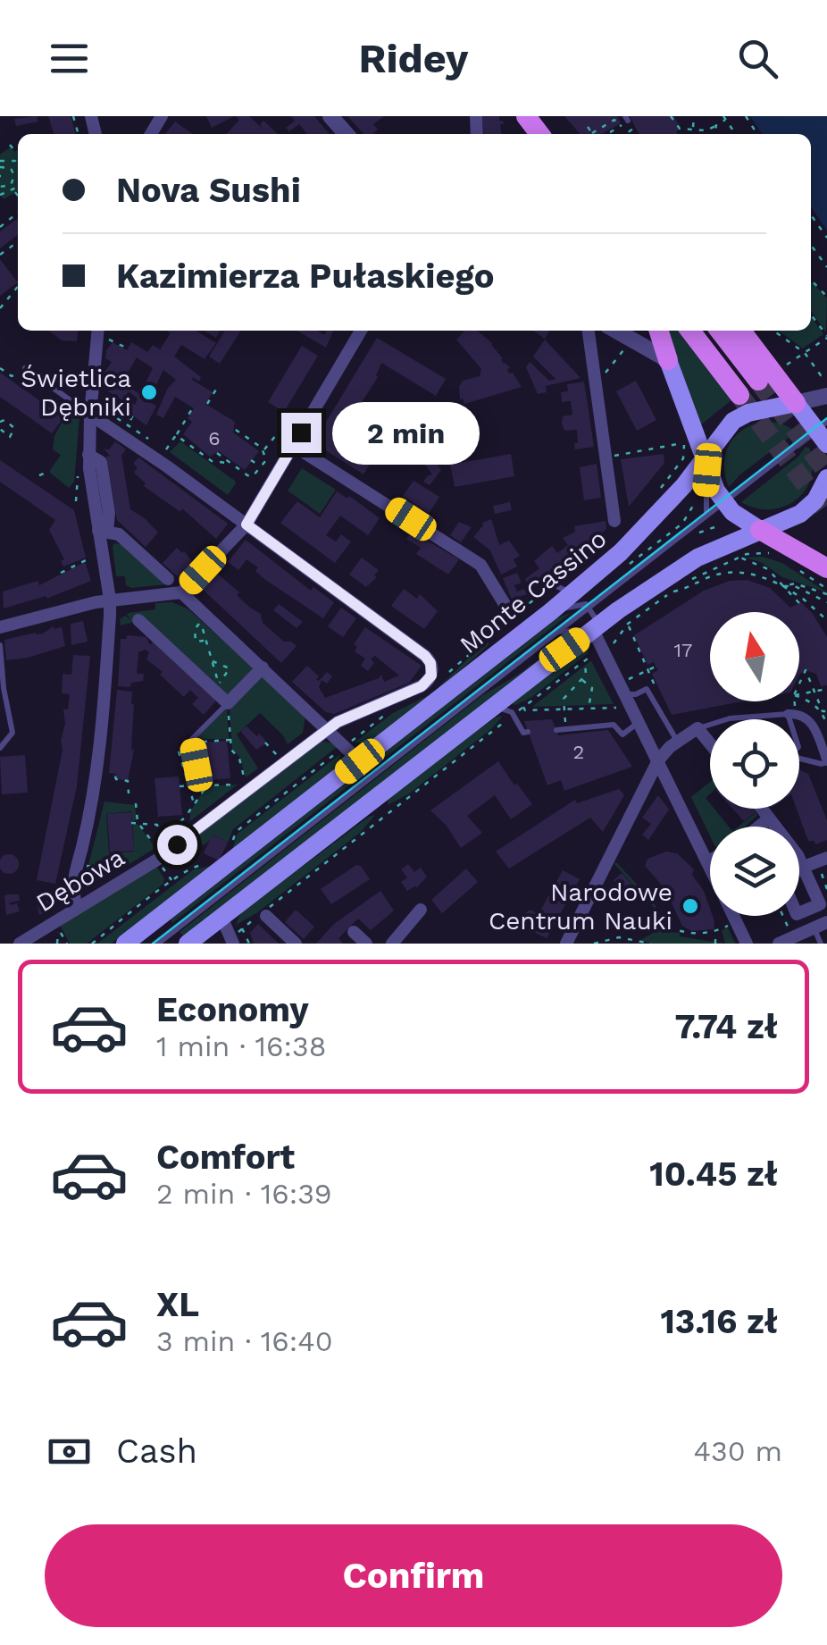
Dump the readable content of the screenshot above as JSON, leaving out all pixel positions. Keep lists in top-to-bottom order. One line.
{"streets":{"main road":["Monte Cassino"],"street":["Dębowa"]},"places":["Świetlica Dębniki","Narodowe Centrum Nauki"],"house_numbers":["6","17","2"],"north":"top","page":{"header":"Ridey","banner":["Nova Sushi","Kazimierza Pułaskiego"],"bubble":"2 min","list":[{"name":"Economy","note":"1 min · 16:38","value":"7.74 zł"},{"name":"Comfort","note":"2 min · 16:39","value":"10.45 zł"},{"name":"XL","note":"3 min · 16:40","value":"13.16 zł"}],"pay":["Cash","430 m"],"buttons":"Confirm"}}
